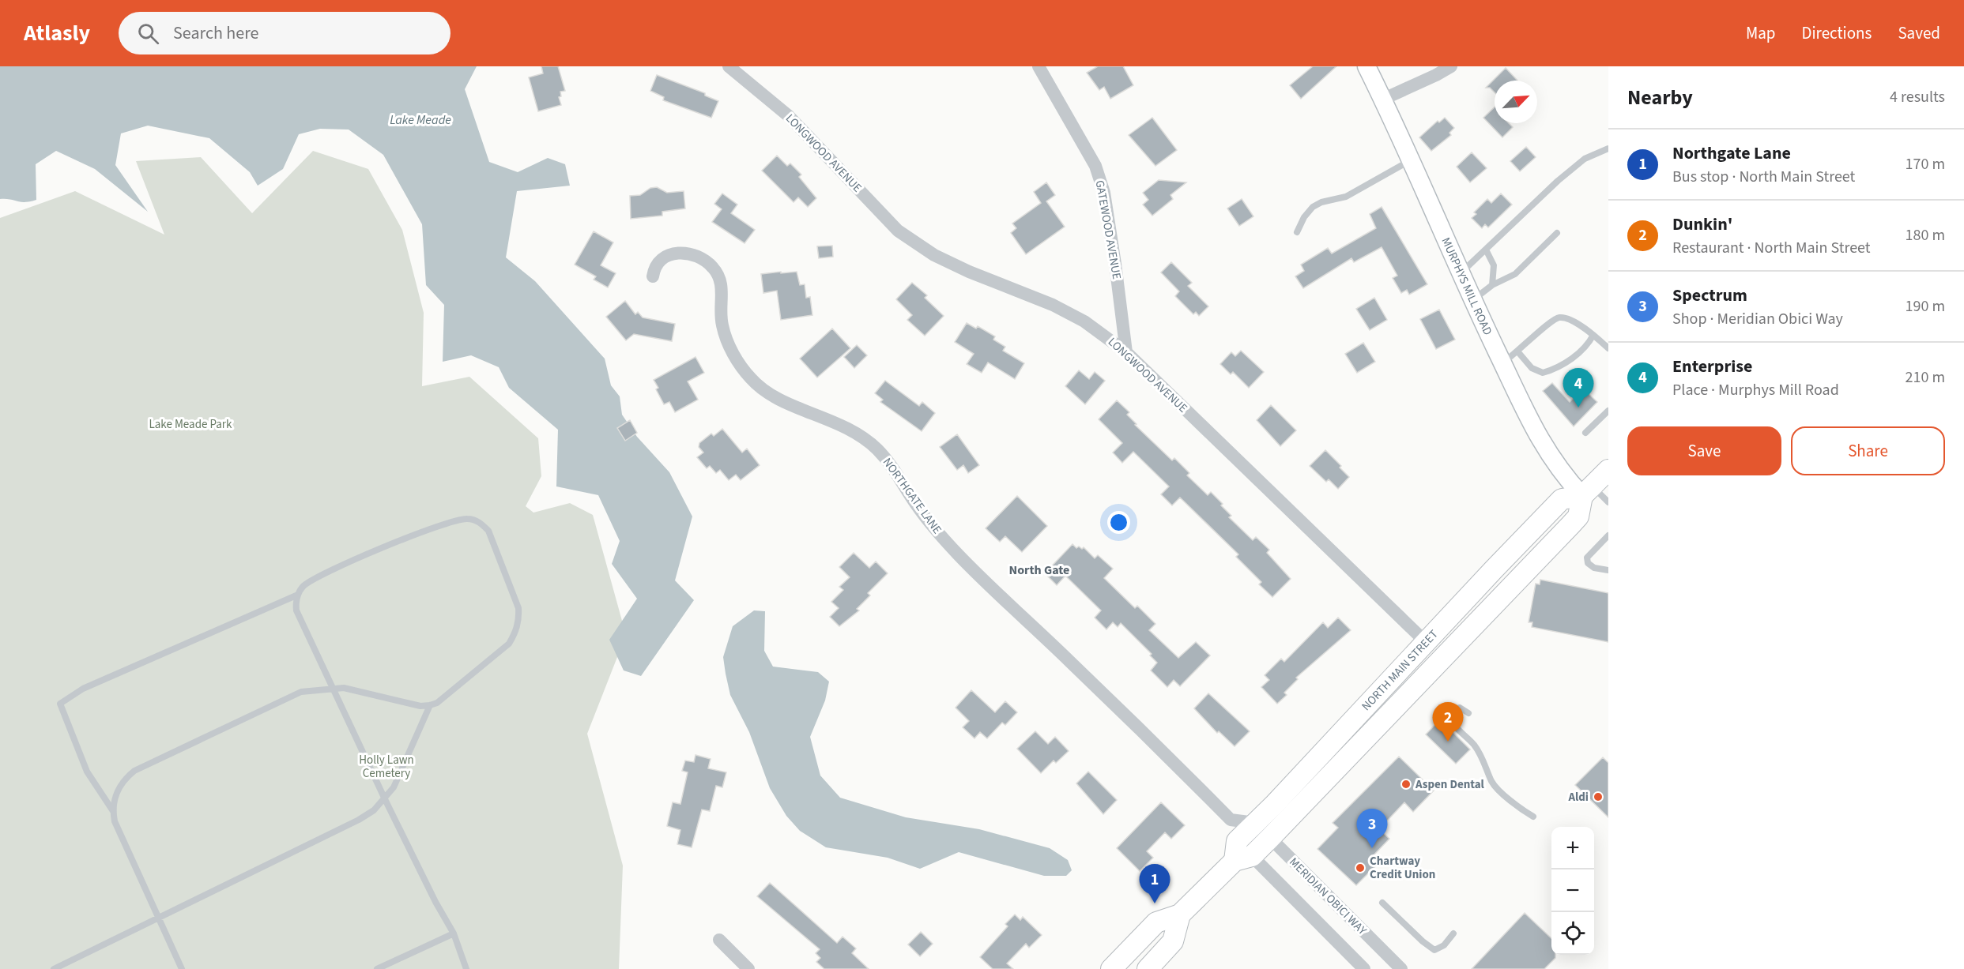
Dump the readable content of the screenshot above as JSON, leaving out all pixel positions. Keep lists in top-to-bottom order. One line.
{"streets":{"main road":["NORTH MAIN STREET"],"street":["LONGWOOD AVENUE","GATEWOOD AVENUE","MURPHYS MILL ROAD","NORTHGATE LANE","MERIDIAN OBICI WAY"]},"crossings":[["LONGWOOD AVENUE","GATEWOOD AVENUE"],["LONGWOOD AVENUE","NORTH MAIN STREET"],["MURPHYS MILL ROAD","NORTH MAIN STREET"],["NORTHGATE LANE","NORTH MAIN STREET"],["NORTHGATE LANE","MERIDIAN OBICI WAY"],["NORTH MAIN STREET","MERIDIAN OBICI WAY"]],"districts":["North Gate"],"water":["Lake Meade"],"parks":["Lake Meade Park","Holly Lawn Cemetery"],"places":["Aspen Dental","Aldi","Chartway Credit Union"],"north":"top right","page":{"header":"Atlasly","search":"Search here","nav":["Map","Directions","Saved"],"heading":["Nearby","4 results"],"list":[{"mark":"1","name":"Northgate Lane","note":"Bus stop · North Main Street","value":"170 m"},{"mark":"2","name":"Dunkin'","note":"Restaurant · North Main Street","value":"180 m"},{"mark":"3","name":"Spectrum","note":"Shop · Meridian Obici Way","value":"190 m"},{"mark":"4","name":"Enterprise","note":"Place · Murphys Mill Road","value":"210 m"}],"pins":["4","2","3","1"],"buttons":["Save","Share"],"map_buttons":["+","−"]}}
